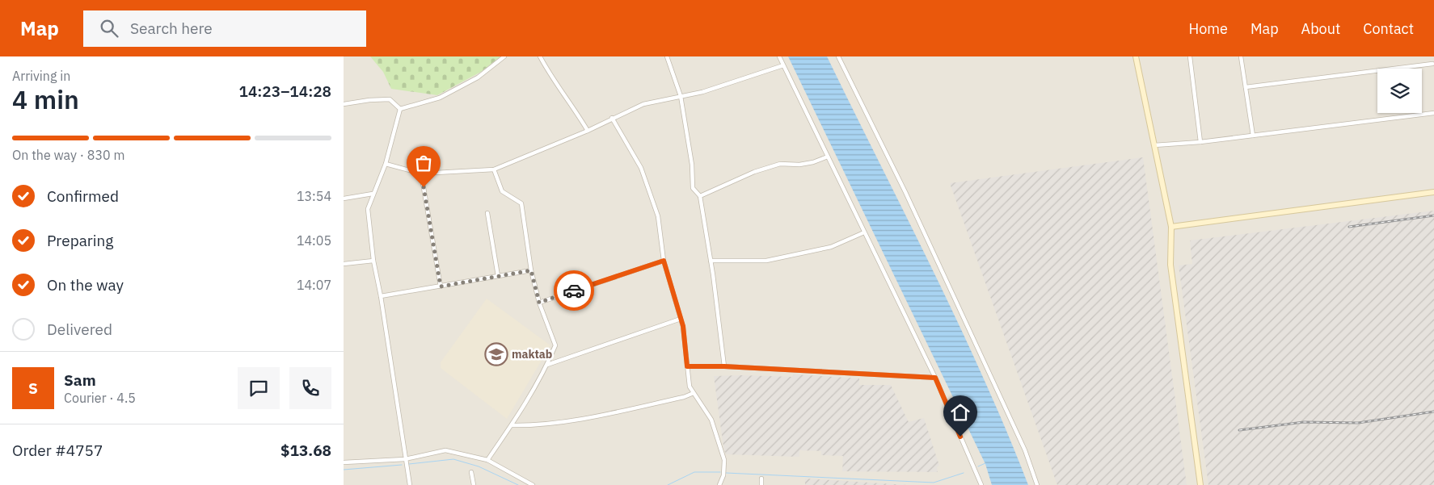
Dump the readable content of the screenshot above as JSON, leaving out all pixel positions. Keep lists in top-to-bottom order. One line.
{"places":{"school or university":["maktab"]},"page":{"header":"Map","search":"Search here","nav":["Home","Map","About","Contact"],"heading":["4 min","Arriving in","14:23–14:28"],"panel":["Sam","Courier · 4.5","Order #4757","$13.68"],"bar":"On the way · 830 m","list":[["Confirmed","13:54"],["Preparing","14:05"],["On the way","14:07"],"Delivered"],"round":"S"}}
